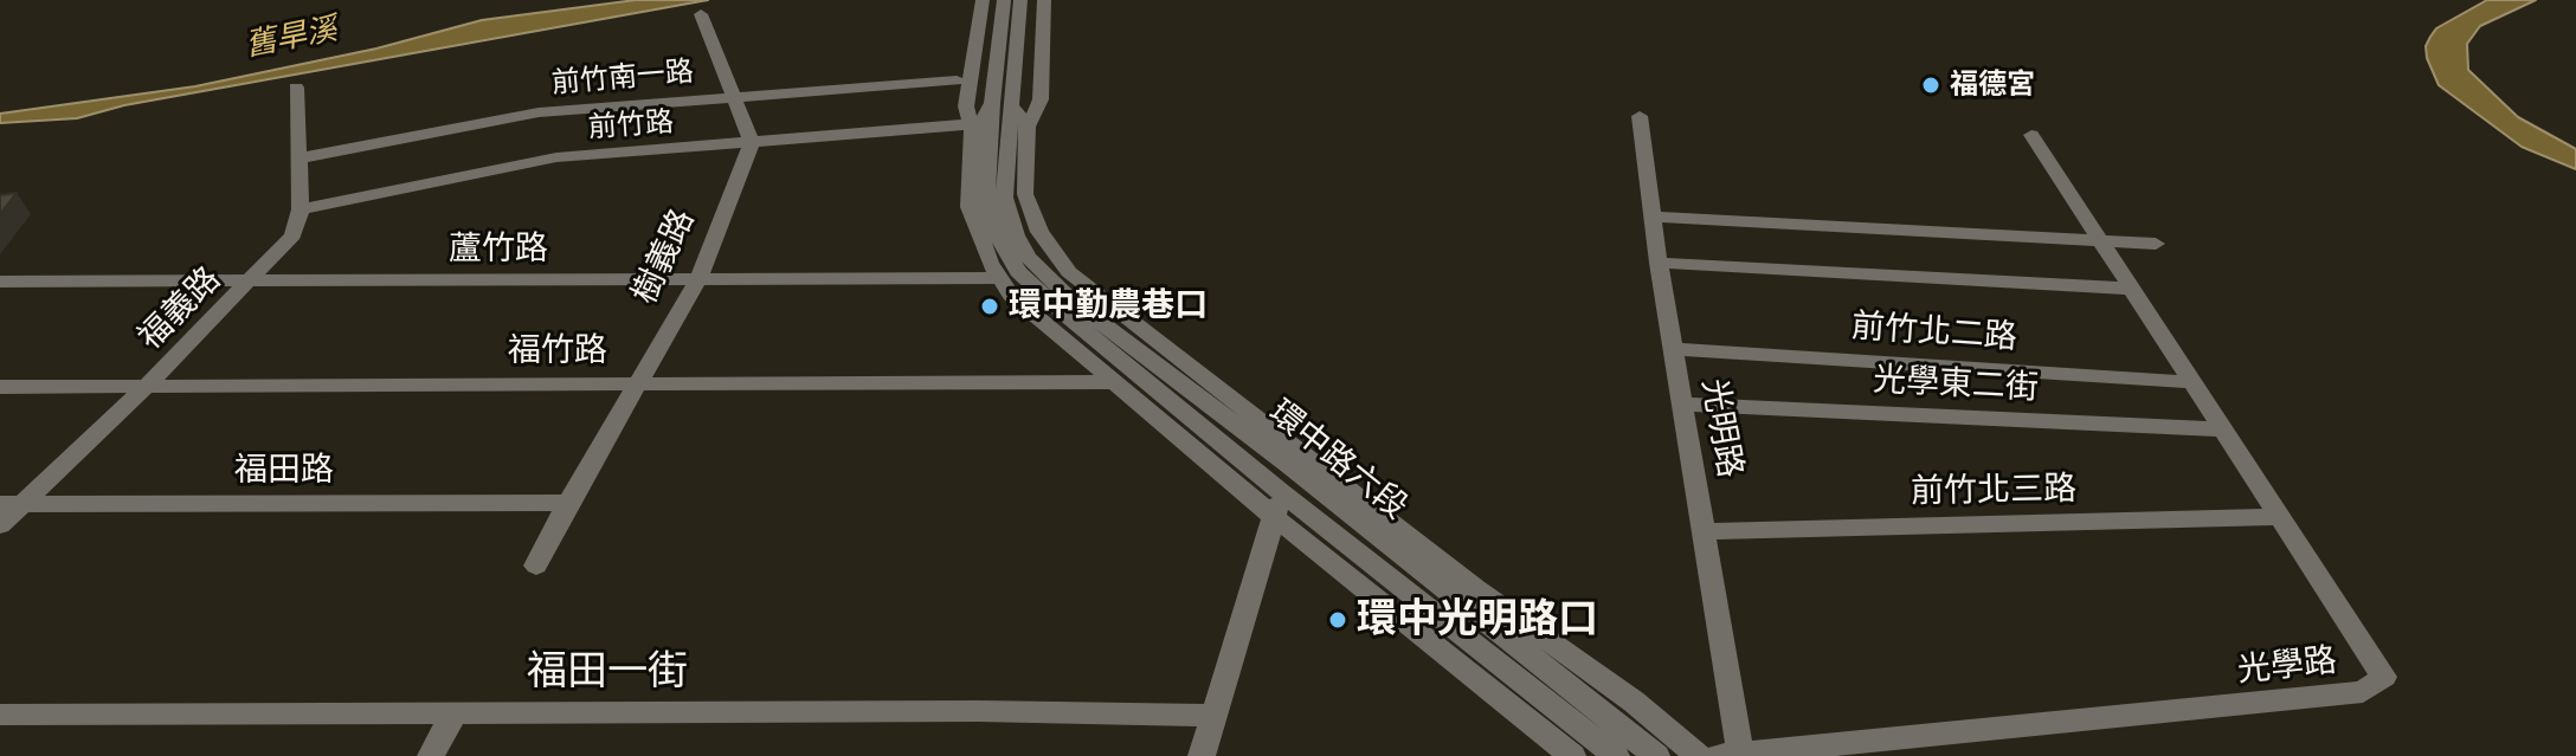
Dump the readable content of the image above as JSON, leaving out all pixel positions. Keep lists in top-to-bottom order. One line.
{"streets":{"street":["前竹南一路","前竹路","蘆竹路","樹義路","福義路","前竹北二路","福竹路","光學東二街","光明路","環中路六段","福田路","前竹北三路","光學路","福田一街"]},"crossings":[["前竹路","樹義路"],["前竹路","福義路"],["蘆竹路","樹義路"],["蘆竹路","福義路"],["蘆竹路","環中路六段"],["樹義路","福竹路"],["樹義路","福田路"],["福義路","福竹路"],["福義路","福田路"],["前竹北二路","光明路"],["前竹北二路","光學路"],["福竹路","環中路六段"],["光學東二街","光明路"],["光學東二街","光學路"],["光明路","前竹北三路"],["光明路","光學路"],["前竹北三路","光學路"]],"water":["舊旱溪"],"places":["福德宮","環中勤農巷口","環中光明路口"]}
